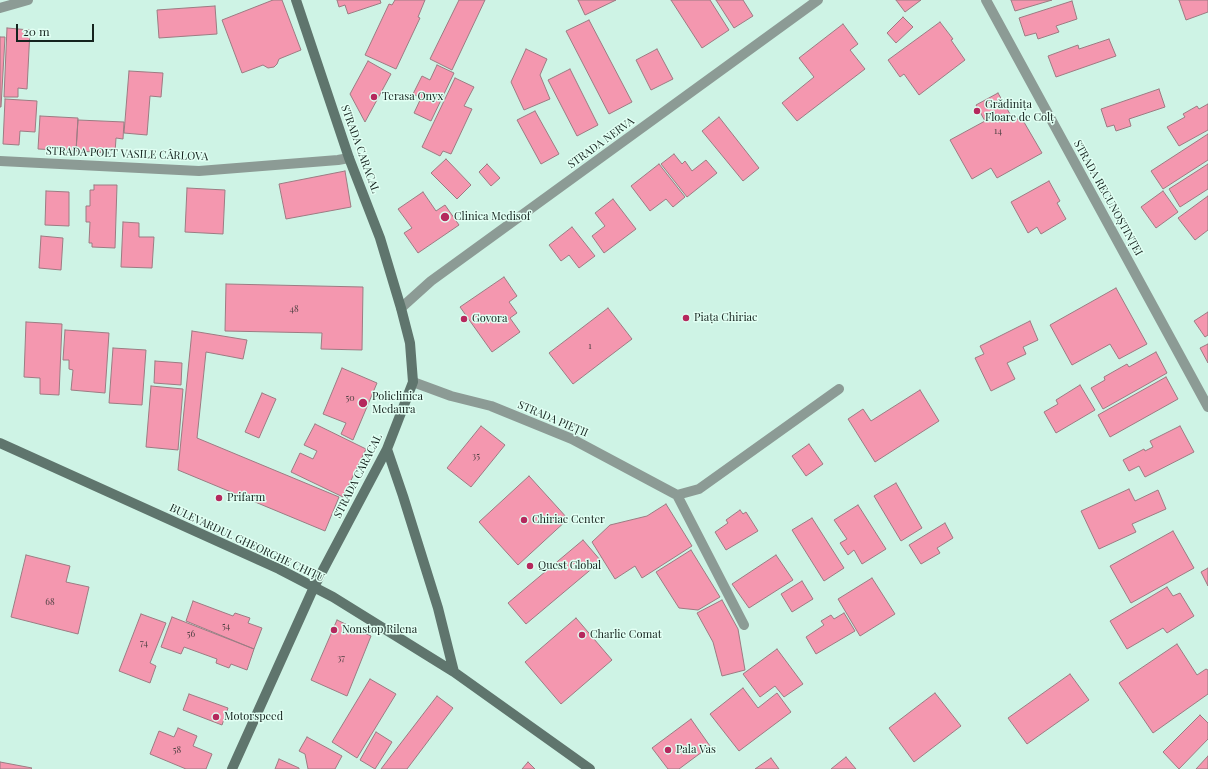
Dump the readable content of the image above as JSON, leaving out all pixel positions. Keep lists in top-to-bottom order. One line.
{"streets":{"main road":["STRADA CARACAL","BULEVARDUL GHEORGHE CHIȚU"],"street":["STRADA NERVA","STRADA POET VASILE CÂRLOVA","STRADA RECUNOȘTINȚEI","STRADA PIEȚII"]},"crossings":[["STRADA NERVA","STRADA CARACAL"],["STRADA CARACAL","STRADA POET VASILE CÂRLOVA"],["STRADA CARACAL","STRADA PIEȚII"],["STRADA CARACAL","BULEVARDUL GHEORGHE CHIȚU"]],"places":["Terasa Onyx","Grădinița Floare de Colț","Clinica Medisof","Piața Chiriac","Govora","Policlinica Medaura","Prifarm","Chiriac Center","Quest Global","Nonstop Rilena","Charlie Comat","Motorspeed","Pala Vas"],"house_numbers":["14","48","1","50","35","68","54","56","74","37","58"],"scale_bar":"20 m"}
